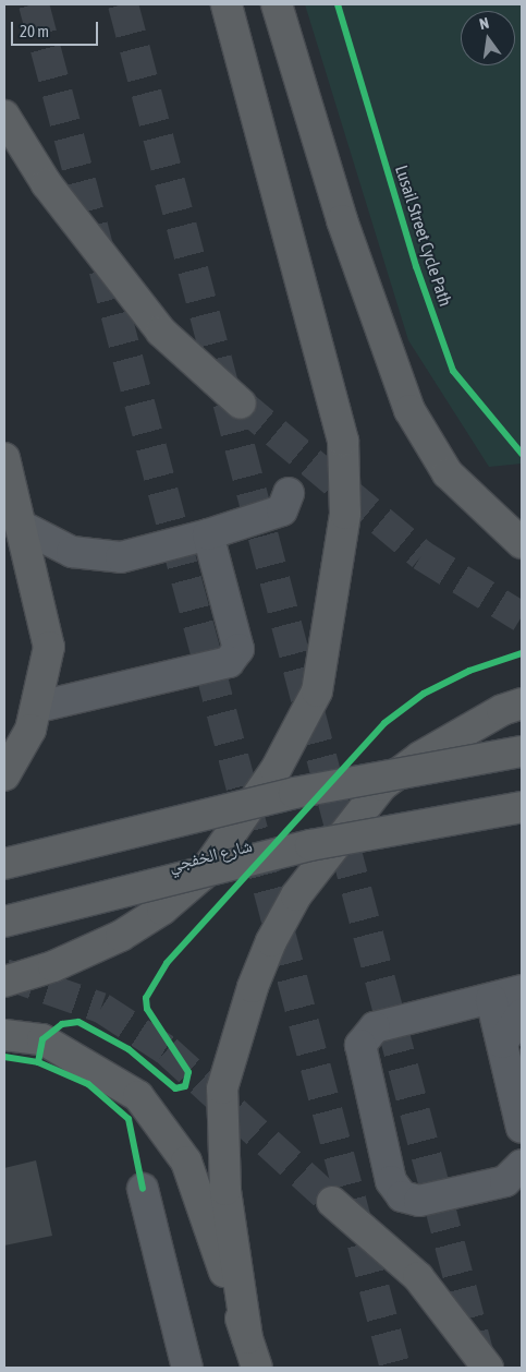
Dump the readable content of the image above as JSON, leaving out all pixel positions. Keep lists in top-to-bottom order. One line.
{"streets":{"highway":["شارع الخفجي"],"cycle path":["Lusail Street Cycle Path"]},"scale_bar":"20 m","north":"top"}
